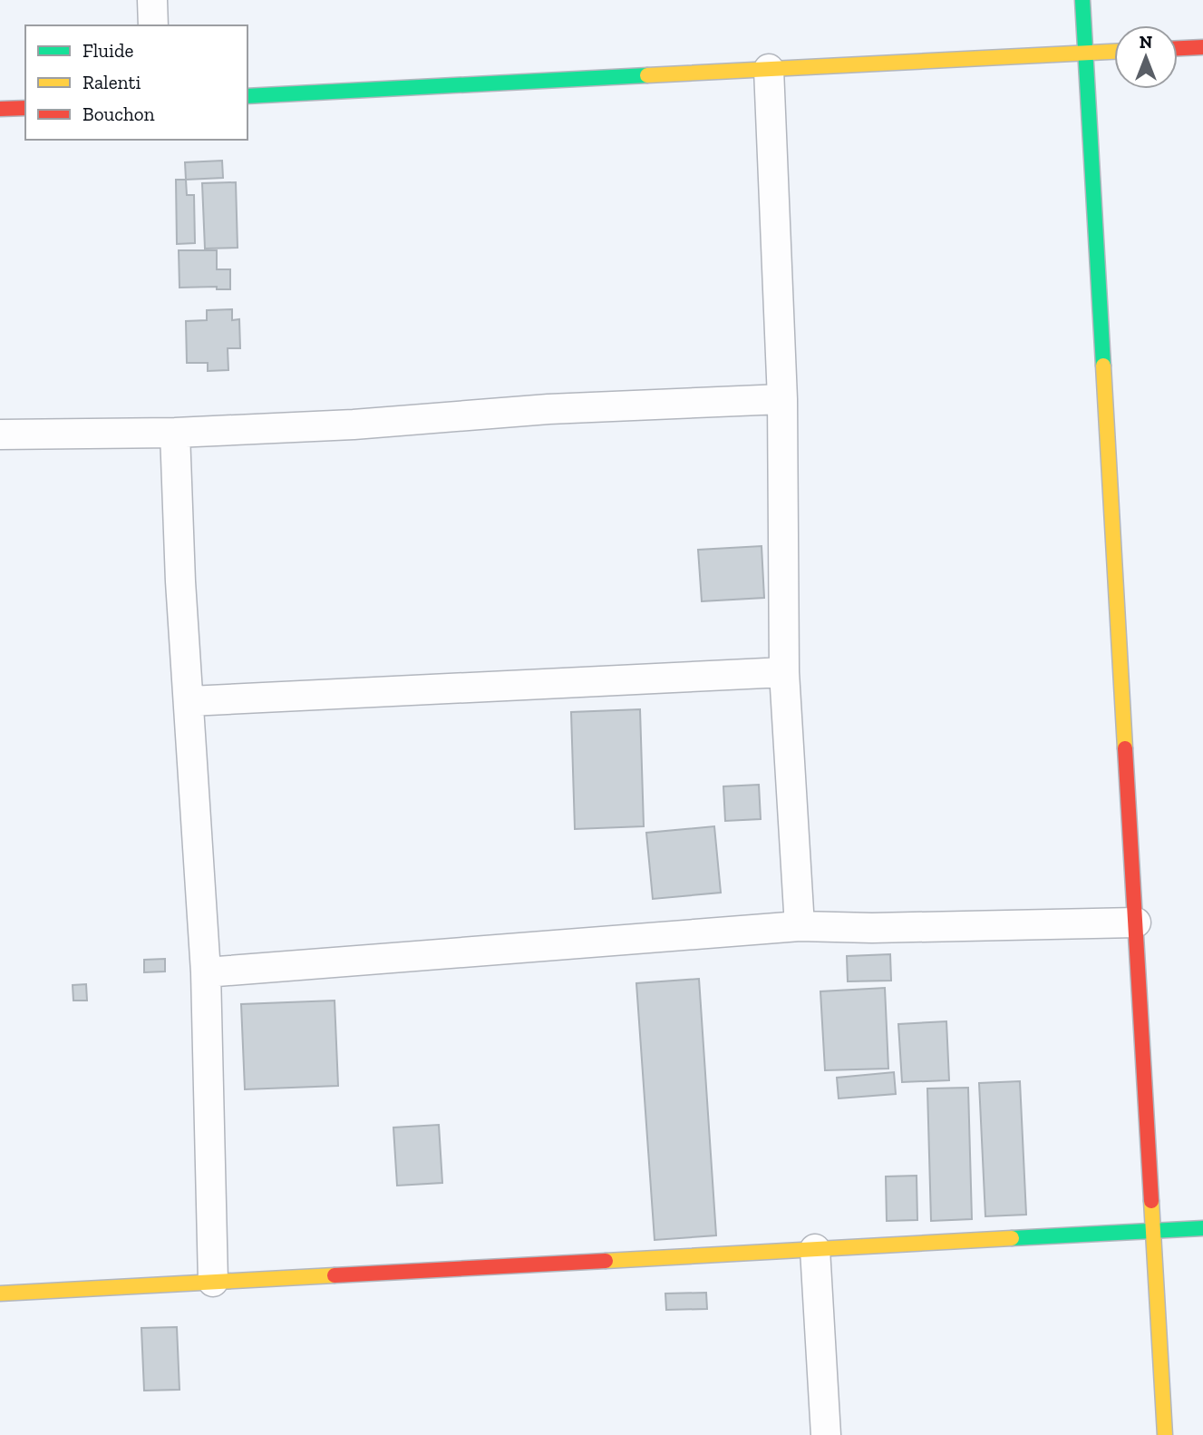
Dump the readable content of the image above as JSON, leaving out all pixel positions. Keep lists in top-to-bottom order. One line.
{"legend":["Fluide","Ralenti","Bouchon"],"north":"top"}
